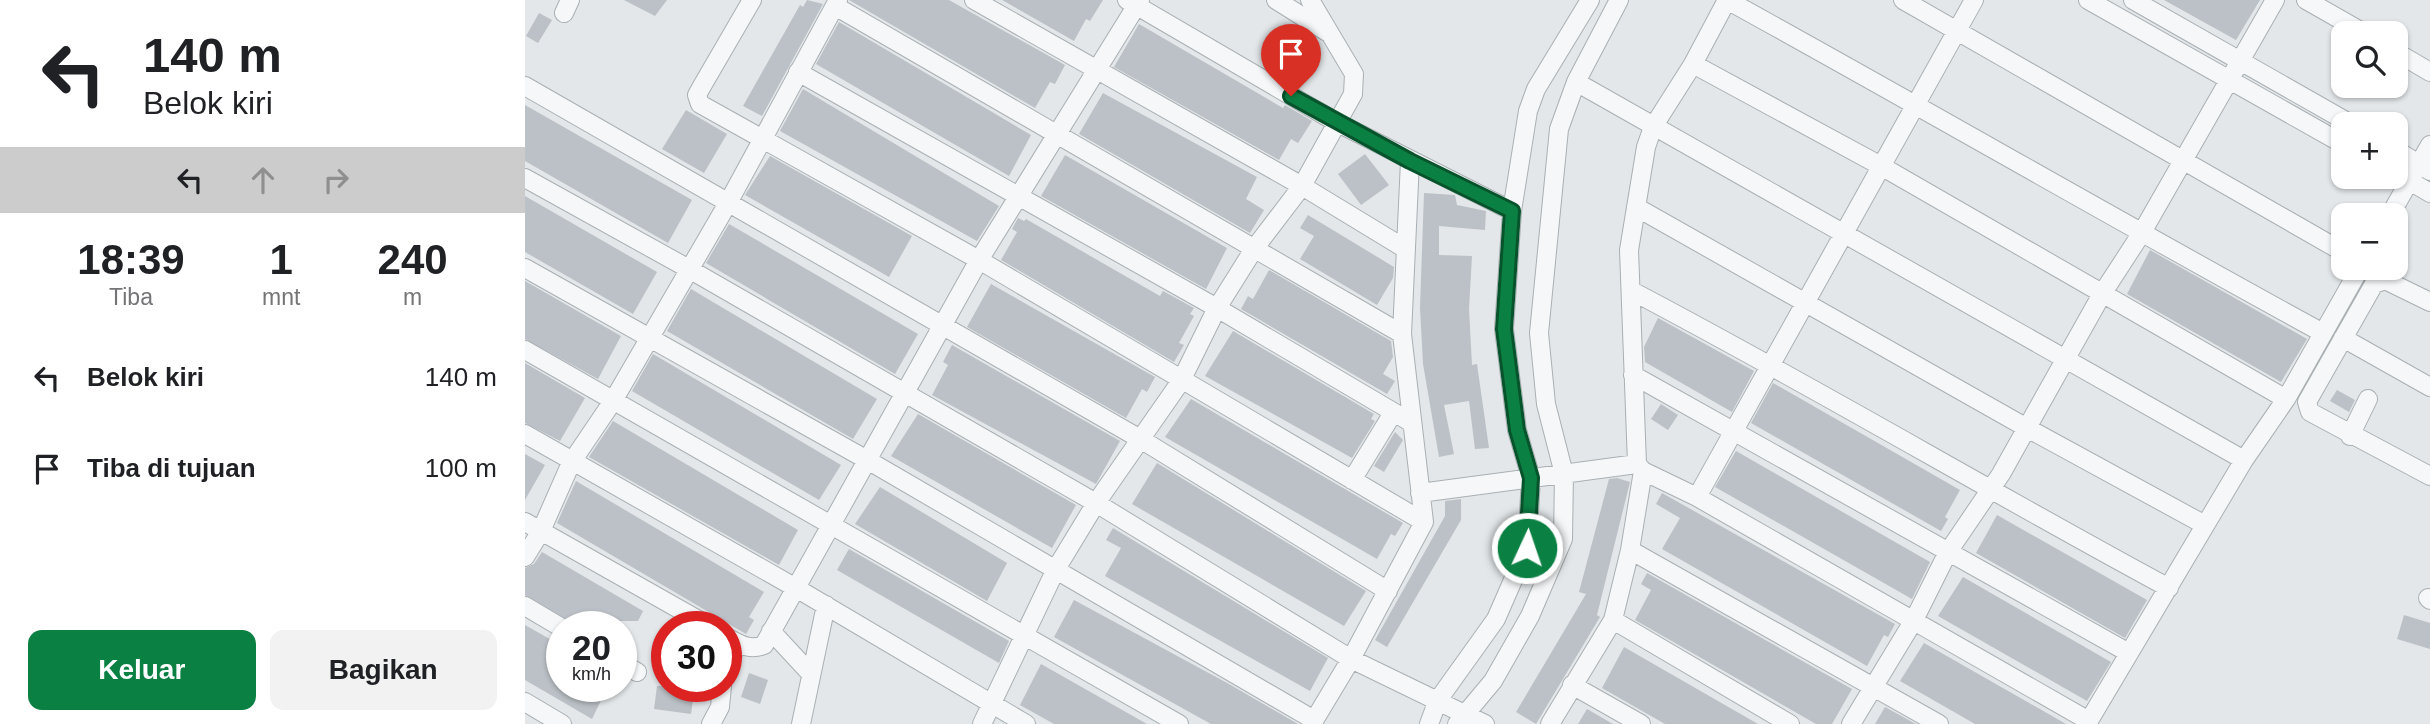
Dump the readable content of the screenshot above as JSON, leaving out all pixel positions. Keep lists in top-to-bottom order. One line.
{"page":{"turn":["140 m","Belok kiri"],"map_buttons":["+","−"],"eta":["18:39","Tiba","1","mnt","240","m"],"list":[{"name":"Belok kiri","value":"140 m"},{"name":"Tiba di tujuan","value":"100 m"}],"speed":"20 km/h","limit":"30","buttons":["Keluar","Bagikan"]}}
